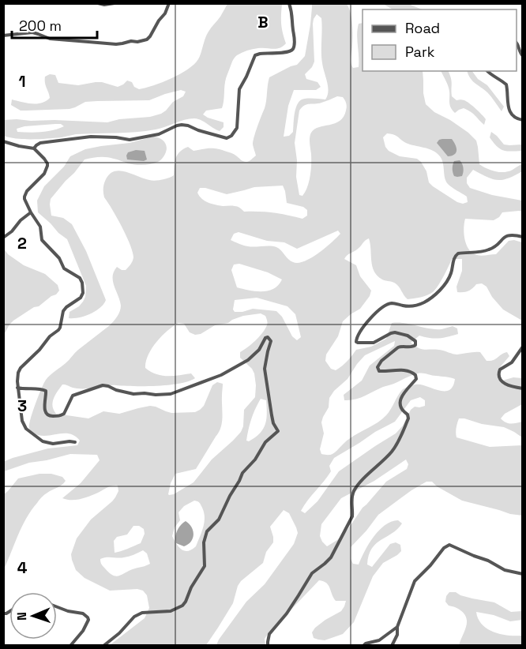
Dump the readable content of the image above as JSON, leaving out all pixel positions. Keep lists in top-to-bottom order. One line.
{"legend":["Road","Park"],"scale_bar":"200 m","north":"left","grid":{"columns":["B"],"rows":["1","2","3","4"]}}
